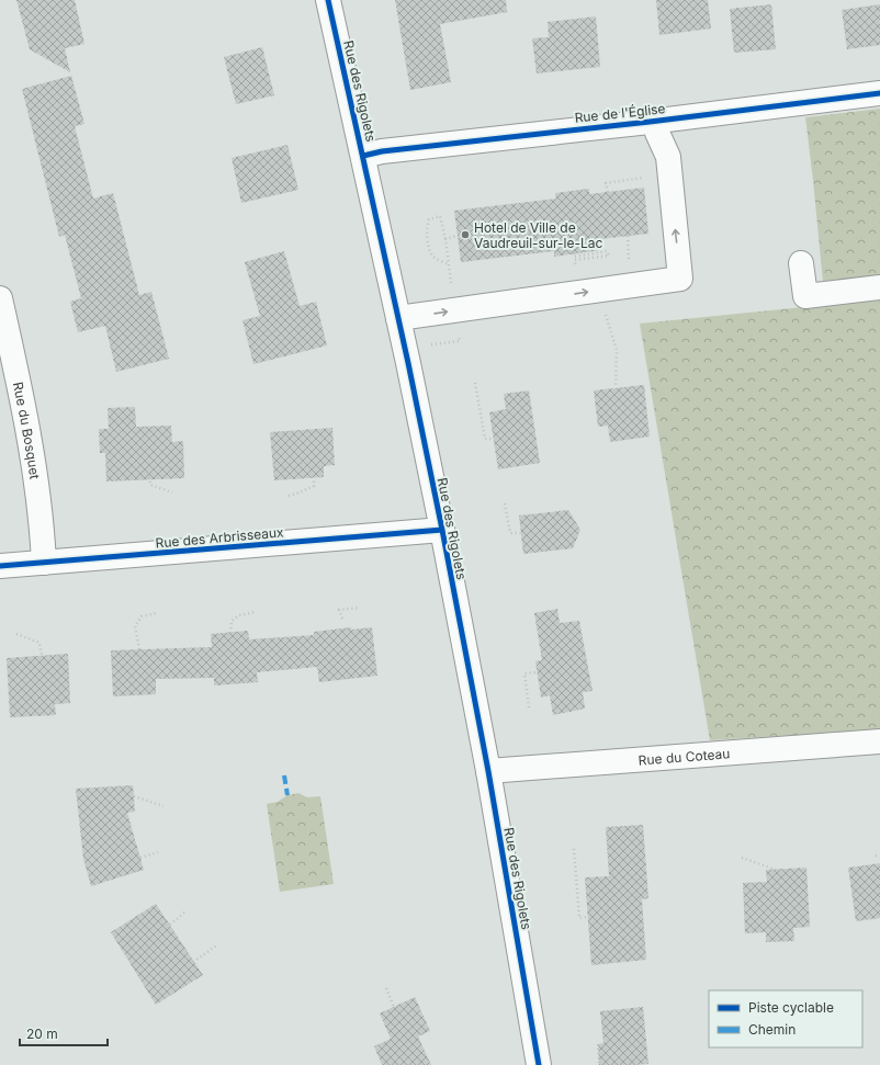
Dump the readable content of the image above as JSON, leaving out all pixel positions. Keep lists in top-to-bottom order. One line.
{"streets":{"street":["Rue des Rigolets","Rue de l'Église","Rue du Bosquet","Rue des Arbrisseaux","Rue du Coteau"]},"crossings":[["Rue des Rigolets","Rue de l'Église"],["Rue des Rigolets","Rue des Arbrisseaux"],["Rue des Rigolets","Rue du Coteau"],["Rue du Bosquet","Rue des Arbrisseaux"]],"places":["Hotel de Ville de Vaudreuil-sur-le-Lac"],"legend":["Piste cyclable","Chemin"],"scale_bar":"20 m"}
